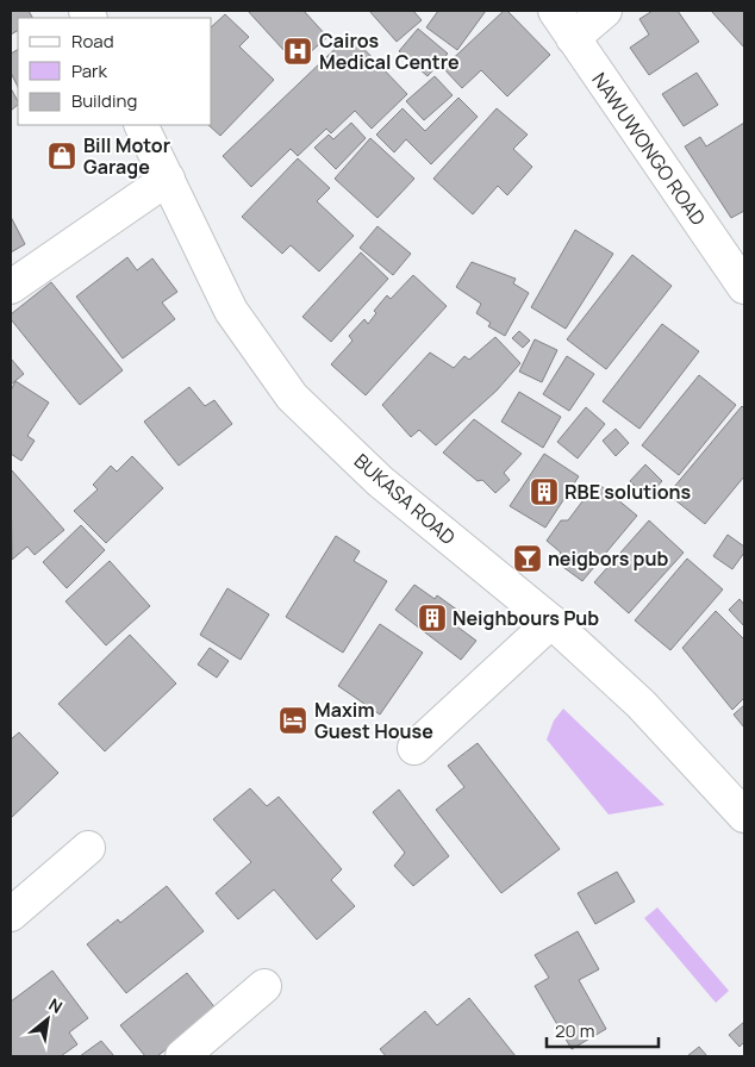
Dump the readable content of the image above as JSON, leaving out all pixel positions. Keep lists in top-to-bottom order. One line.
{"streets":{"street":["NAWUWONGO ROAD","BUKASA ROAD"]},"places":{"hospital":["Cairos Medical Centre"],"shop":["Bill Motor Garage"],"building":["RBE solutions","Neighbours Pub"],"bar":["neigbors pub"],"hotel":["Maxim Guest House"]},"legend":["Road","Park","Building"],"scale_bar":"20 m","north":"top right"}
